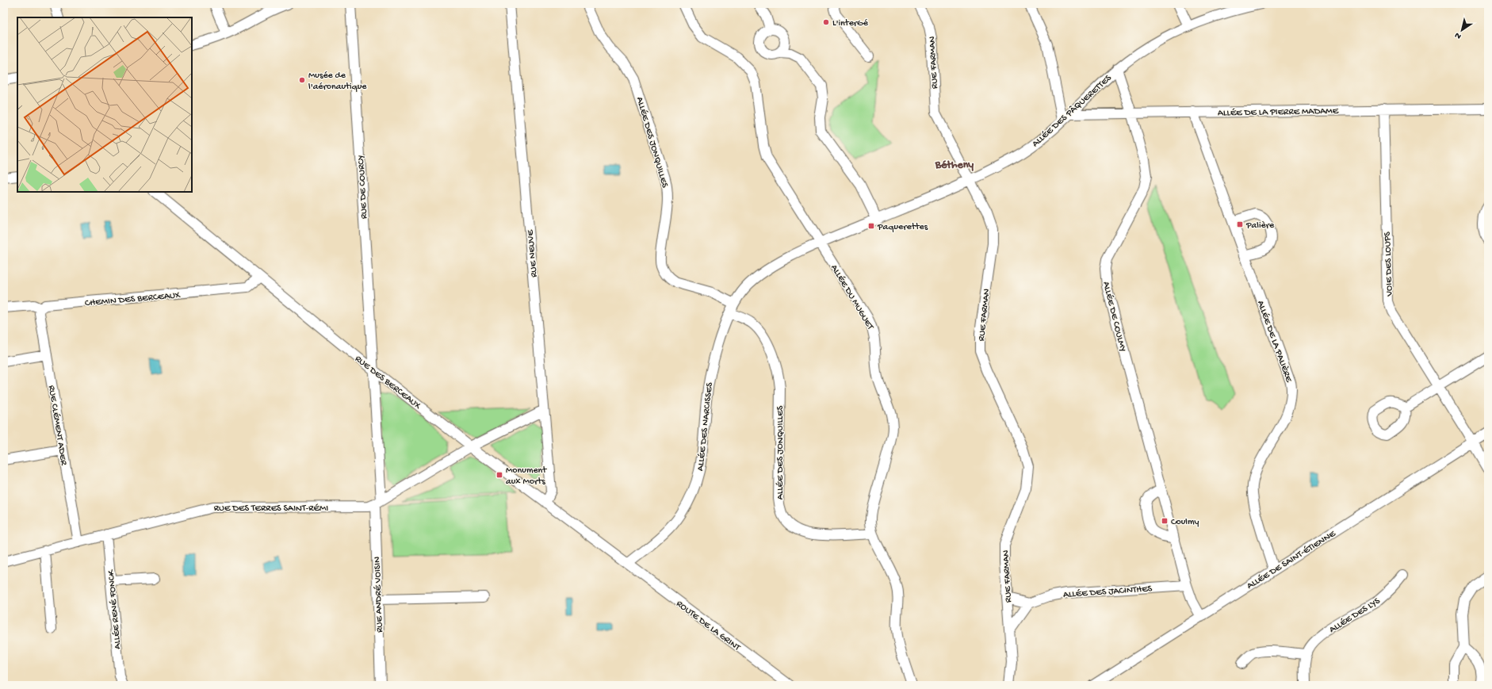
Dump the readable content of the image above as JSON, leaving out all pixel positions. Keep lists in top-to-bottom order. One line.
{"streets":{"street":["RUE FARMAN","ALLÉE DES PÂQUERETTES","ALLÉE DE LA PIERRE MADAME","ALLÉE DES JONQUILLES","RUE DE COURCY","RUE NEUVE","VOIE DES LOUPS","ALLÉE DU MUGUET","CHEMIN DES BERCEAUX","ALLÉE DE COULMY","ALLÉE DE LA PALIÈRE","RUE DES BERCEAUX","RUE CLÉMENT ADER","ALLÉE DES NARCISSES","RUE DES TERRES SAINT-RÉMI","ALLÉE DE SAINT-ÉTIENNE","ALLÉE DES JACINTHES","RUE ANDRÉ VOISIN","ALLÉE RENÉ FONCK","ALLÉE DES LYS","ROUTE DE LA GRINT"]},"crossings":[["RUE FARMAN","ALLÉE DES PÂQUERETTES"],["ALLÉE DES PÂQUERETTES","ALLÉE DE LA PIERRE MADAME"],["ALLÉE DES PÂQUERETTES","ALLÉE DES JONQUILLES"],["ALLÉE DES PÂQUERETTES","ALLÉE DU MUGUET"],["ALLÉE DES PÂQUERETTES","ALLÉE DE COULMY"],["ALLÉE DES PÂQUERETTES","ALLÉE DES NARCISSES"],["ALLÉE DE LA PIERRE MADAME","VOIE DES LOUPS"],["ALLÉE DE LA PIERRE MADAME","ALLÉE DE COULMY"],["ALLÉE DE LA PIERRE MADAME","ALLÉE DE LA PALIÈRE"],["ALLÉE DES JONQUILLES","ALLÉE DU MUGUET"],["ALLÉE DES JONQUILLES","ALLÉE DES NARCISSES"],["RUE DE COURCY","RUE DES BERCEAUX"],["RUE DE COURCY","RUE ANDRÉ VOISIN"],["RUE NEUVE","RUE DES BERCEAUX"],["RUE NEUVE","RUE DES TERRES SAINT-RÉMI"],["VOIE DES LOUPS","ALLÉE DE SAINT-ÉTIENNE"],["CHEMIN DES BERCEAUX","RUE DES BERCEAUX"],["CHEMIN DES BERCEAUX","RUE CLÉMENT ADER"],["ALLÉE DE COULMY","ALLÉE DE SAINT-ÉTIENNE"],["ALLÉE DE COULMY","ALLÉE DES JACINTHES"],["ALLÉE DE LA PALIÈRE","ALLÉE DE SAINT-ÉTIENNE"],["RUE DES BERCEAUX","ALLÉE DES NARCISSES"],["RUE DES BERCEAUX","RUE DES TERRES SAINT-RÉMI"],["RUE DES BERCEAUX","RUE ANDRÉ VOISIN"],["RUE DES BERCEAUX","ROUTE DE LA GRINT"],["RUE CLÉMENT ADER","RUE DES TERRES SAINT-RÉMI"],["ALLÉE DES NARCISSES","ROUTE DE LA GRINT"],["RUE DES TERRES SAINT-RÉMI","RUE ANDRÉ VOISIN"],["RUE DES TERRES SAINT-RÉMI","ALLÉE RENÉ FONCK"]],"districts":["Bétheny"],"places":{"other":["L'interGé","Musée de l'aéronautique"],"transit":["Palière","Paquerettes","Monument aux Morts","Coulmy"]},"north":"bottom left"}
